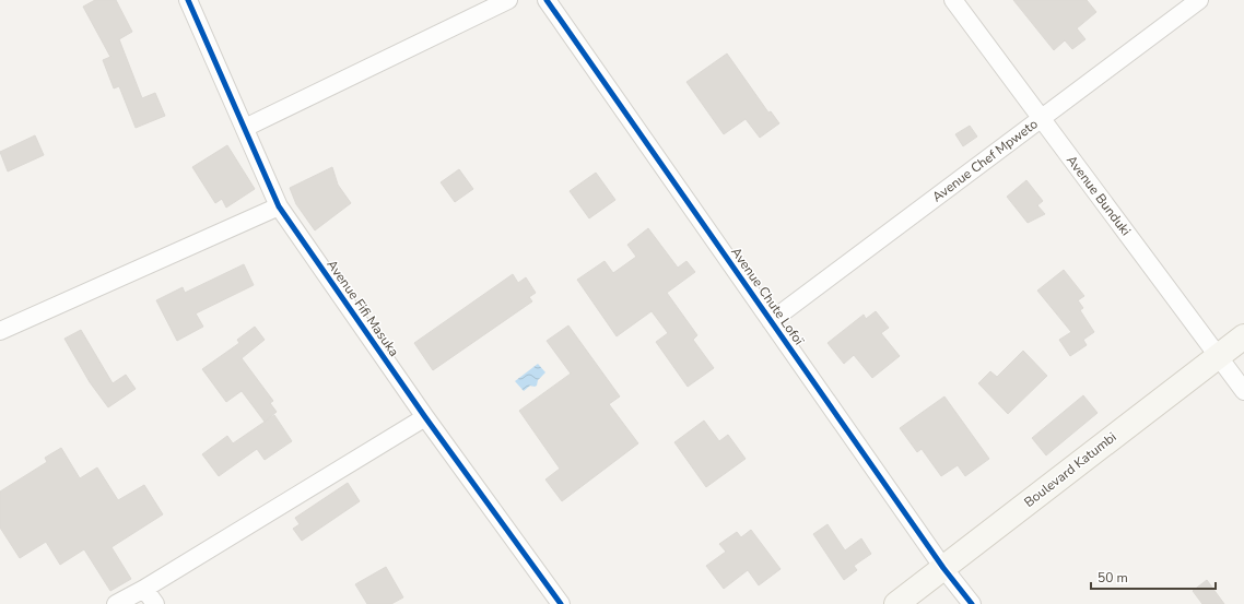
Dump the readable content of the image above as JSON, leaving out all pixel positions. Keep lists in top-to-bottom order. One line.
{"streets":{"street":["Avenue Chef Mpweto","Avenue Bunduki","Avenue Chute Lofoï","Avenue Fifi Masuka","Boulevard Katumbi"]},"crossings":[["Avenue Chef Mpweto","Avenue Bunduki"],["Avenue Chef Mpweto","Avenue Chute Lofoï"],["Avenue Bunduki","Boulevard Katumbi"],["Avenue Chute Lofoï","Boulevard Katumbi"]],"scale_bar":"50 m"}
